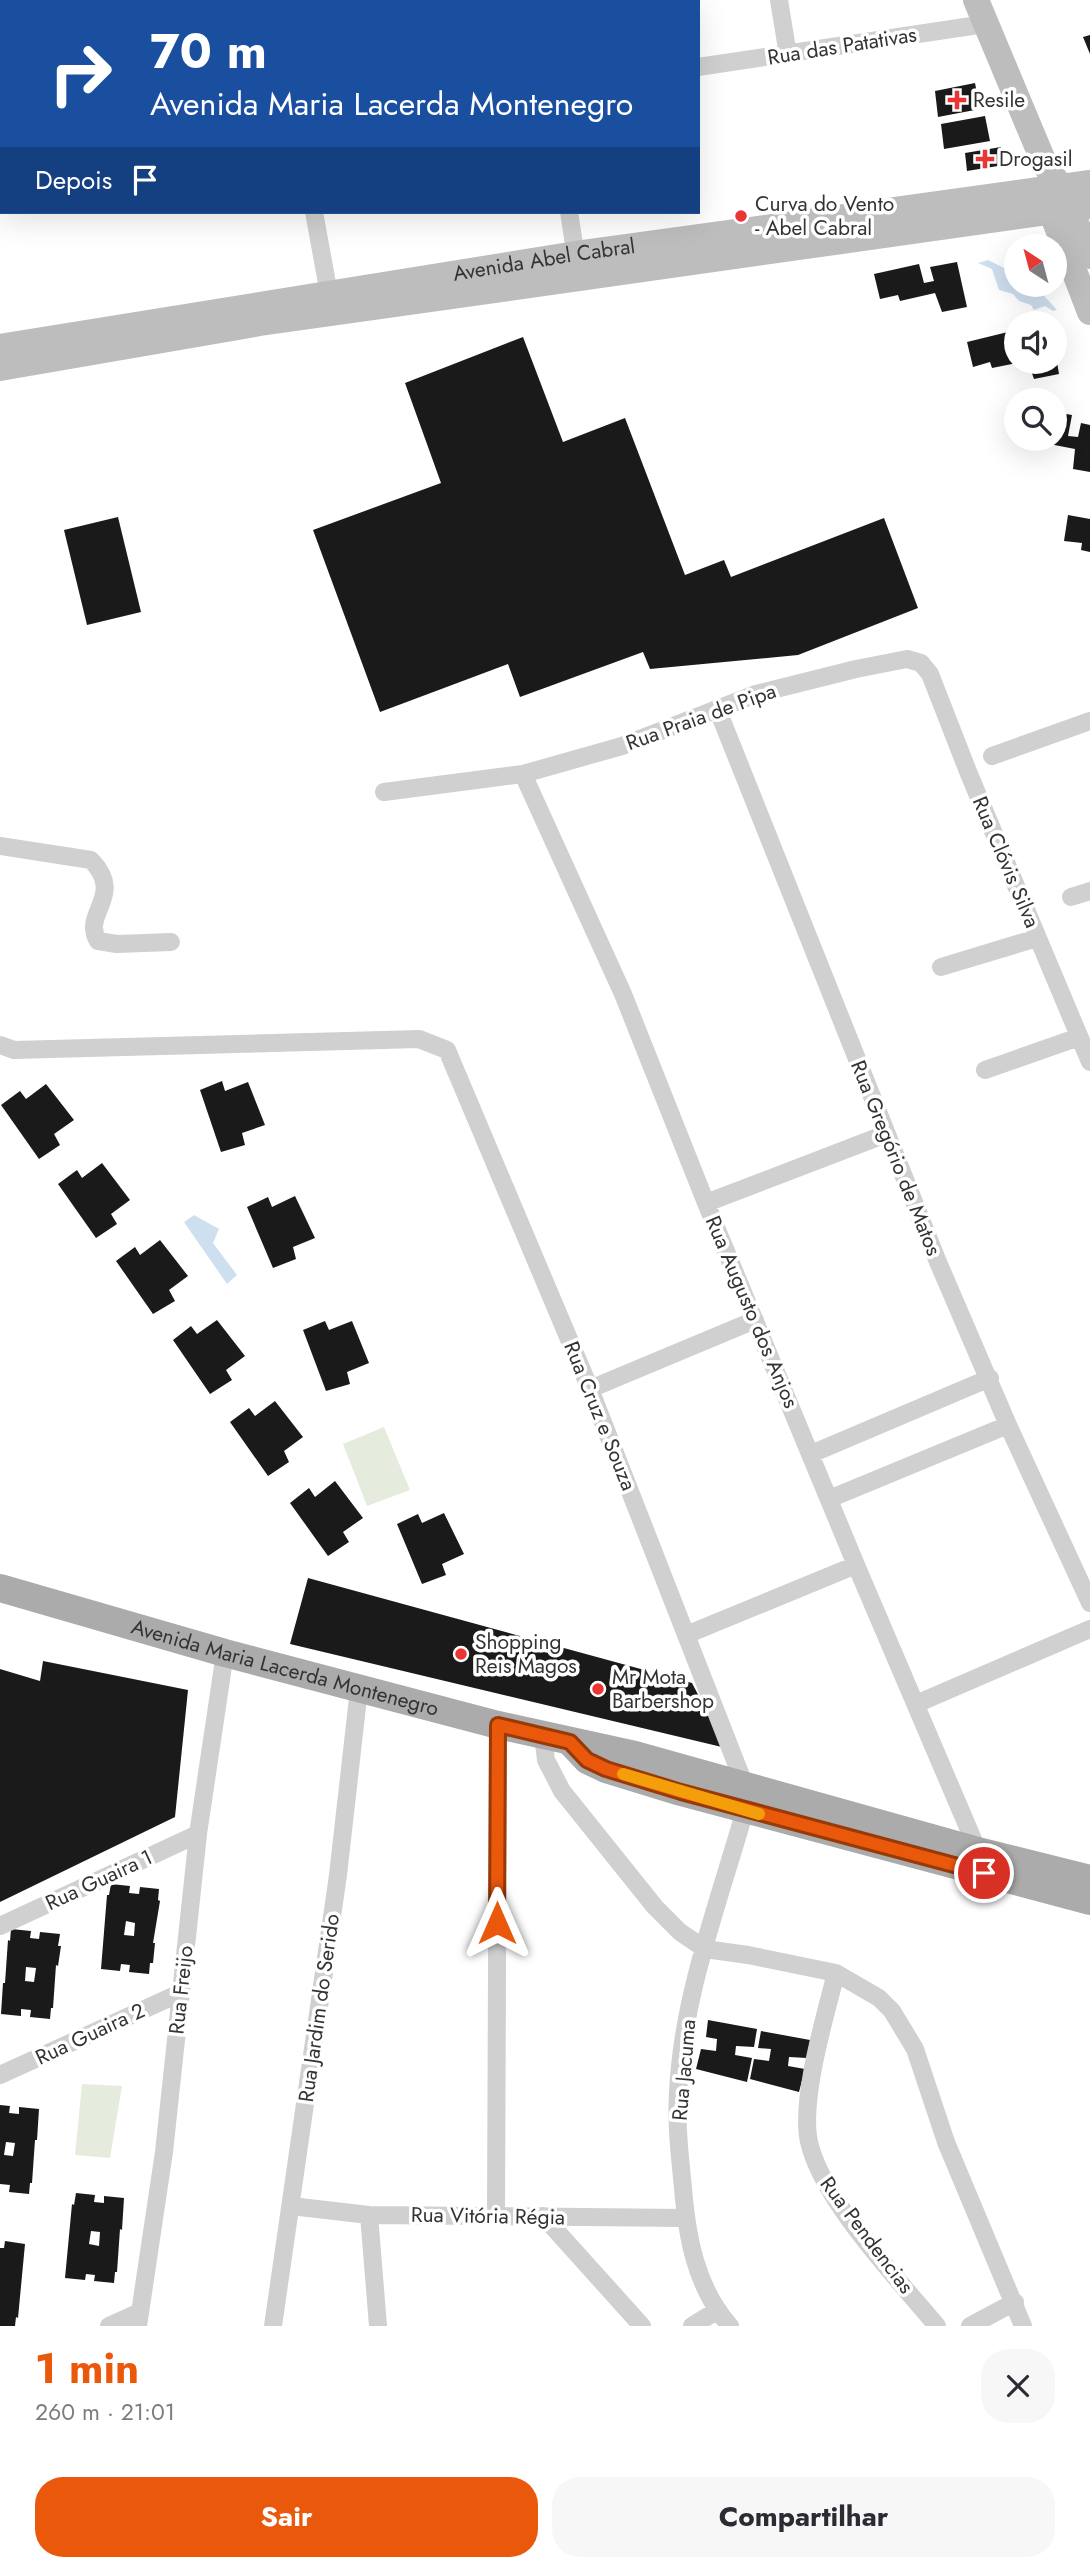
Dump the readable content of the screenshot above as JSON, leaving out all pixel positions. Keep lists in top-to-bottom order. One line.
{"streets":{"main road":["Avenida Abel Cabral","Avenida Maria Lacerda Montenegro"],"street":["Rua das Patativas","Rua Praia de Pipa","Rua Clóvis Silva","Rua Gregório de Matos","Rua Augusto dos Anjos","Rua Cruz e Souza","Rua Guaira 1","Rua Freijo","Rua Jardim do Serido","Rua Guaira 2","Rua Jacuma","Rua Vitória Régia","Rua Pendencias"]},"crossings":[["Rua Praia de Pipa","Rua Clóvis Silva"],["Rua Praia de Pipa","Rua Gregório de Matos"],["Rua Praia de Pipa","Rua Augusto dos Anjos"],["Rua Augusto dos Anjos","Avenida Maria Lacerda Montenegro"],["Rua Cruz e Souza","Avenida Maria Lacerda Montenegro"],["Rua Cruz e Souza","Rua Jacuma"],["Avenida Maria Lacerda Montenegro","Rua Freijo"],["Avenida Maria Lacerda Montenegro","Rua Jardim do Serido"],["Avenida Maria Lacerda Montenegro","Rua Jacuma"],["Rua Guaira 1","Rua Freijo"],["Rua Freijo","Rua Guaira 2"],["Rua Jardim do Serido","Rua Vitória Régia"],["Rua Jacuma","Rua Vitória Régia"]],"places":{"health":["Resile","Drogasil"],"other":["Curva do Vento - Abel Cabral","Shopping Reis Magos","Mr Mota Barbershop"]},"north":"top left","page":{"turn":["70 m","Avenida Maria Lacerda Montenegro"],"then":"Depois","heading":["1 min","260 m · 21:01"],"buttons":["Sair","Compartilhar"]}}
